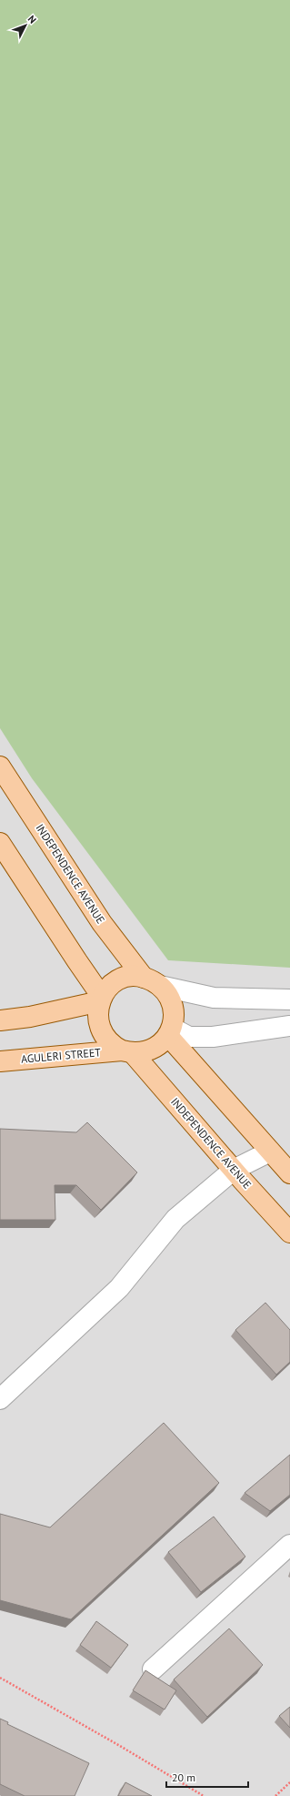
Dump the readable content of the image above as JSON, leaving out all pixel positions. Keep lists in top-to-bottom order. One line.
{"streets":{"main road":["INDEPENDENCE AVENUE","AGULERI STREET"]},"crossings":[["INDEPENDENCE AVENUE","AGULERI STREET"]],"scale_bar":"20 m","north":"top right"}
